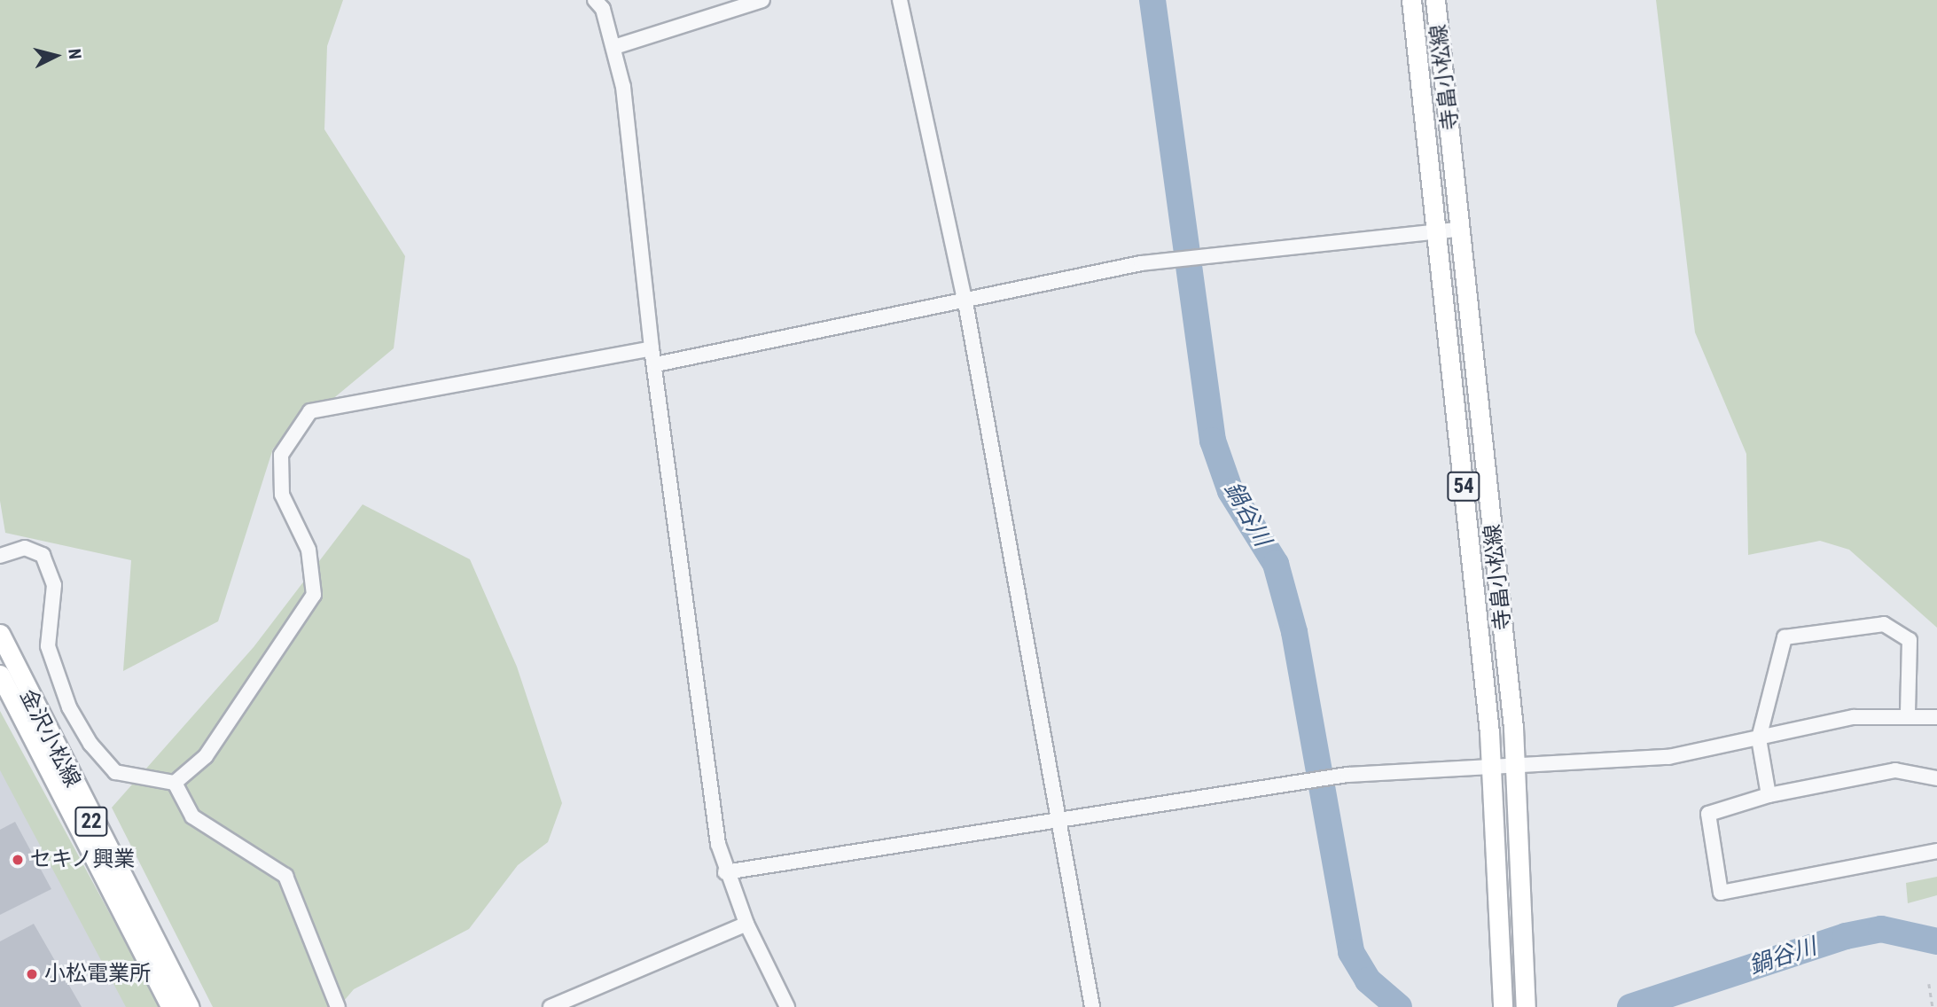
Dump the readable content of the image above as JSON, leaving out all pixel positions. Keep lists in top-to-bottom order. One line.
{"streets":{"main road":["寺畠小松線","54","金沢小松線","22"]},"water":["鍋谷川"],"places":["セキノ興業","小松電業所"],"north":"right"}
